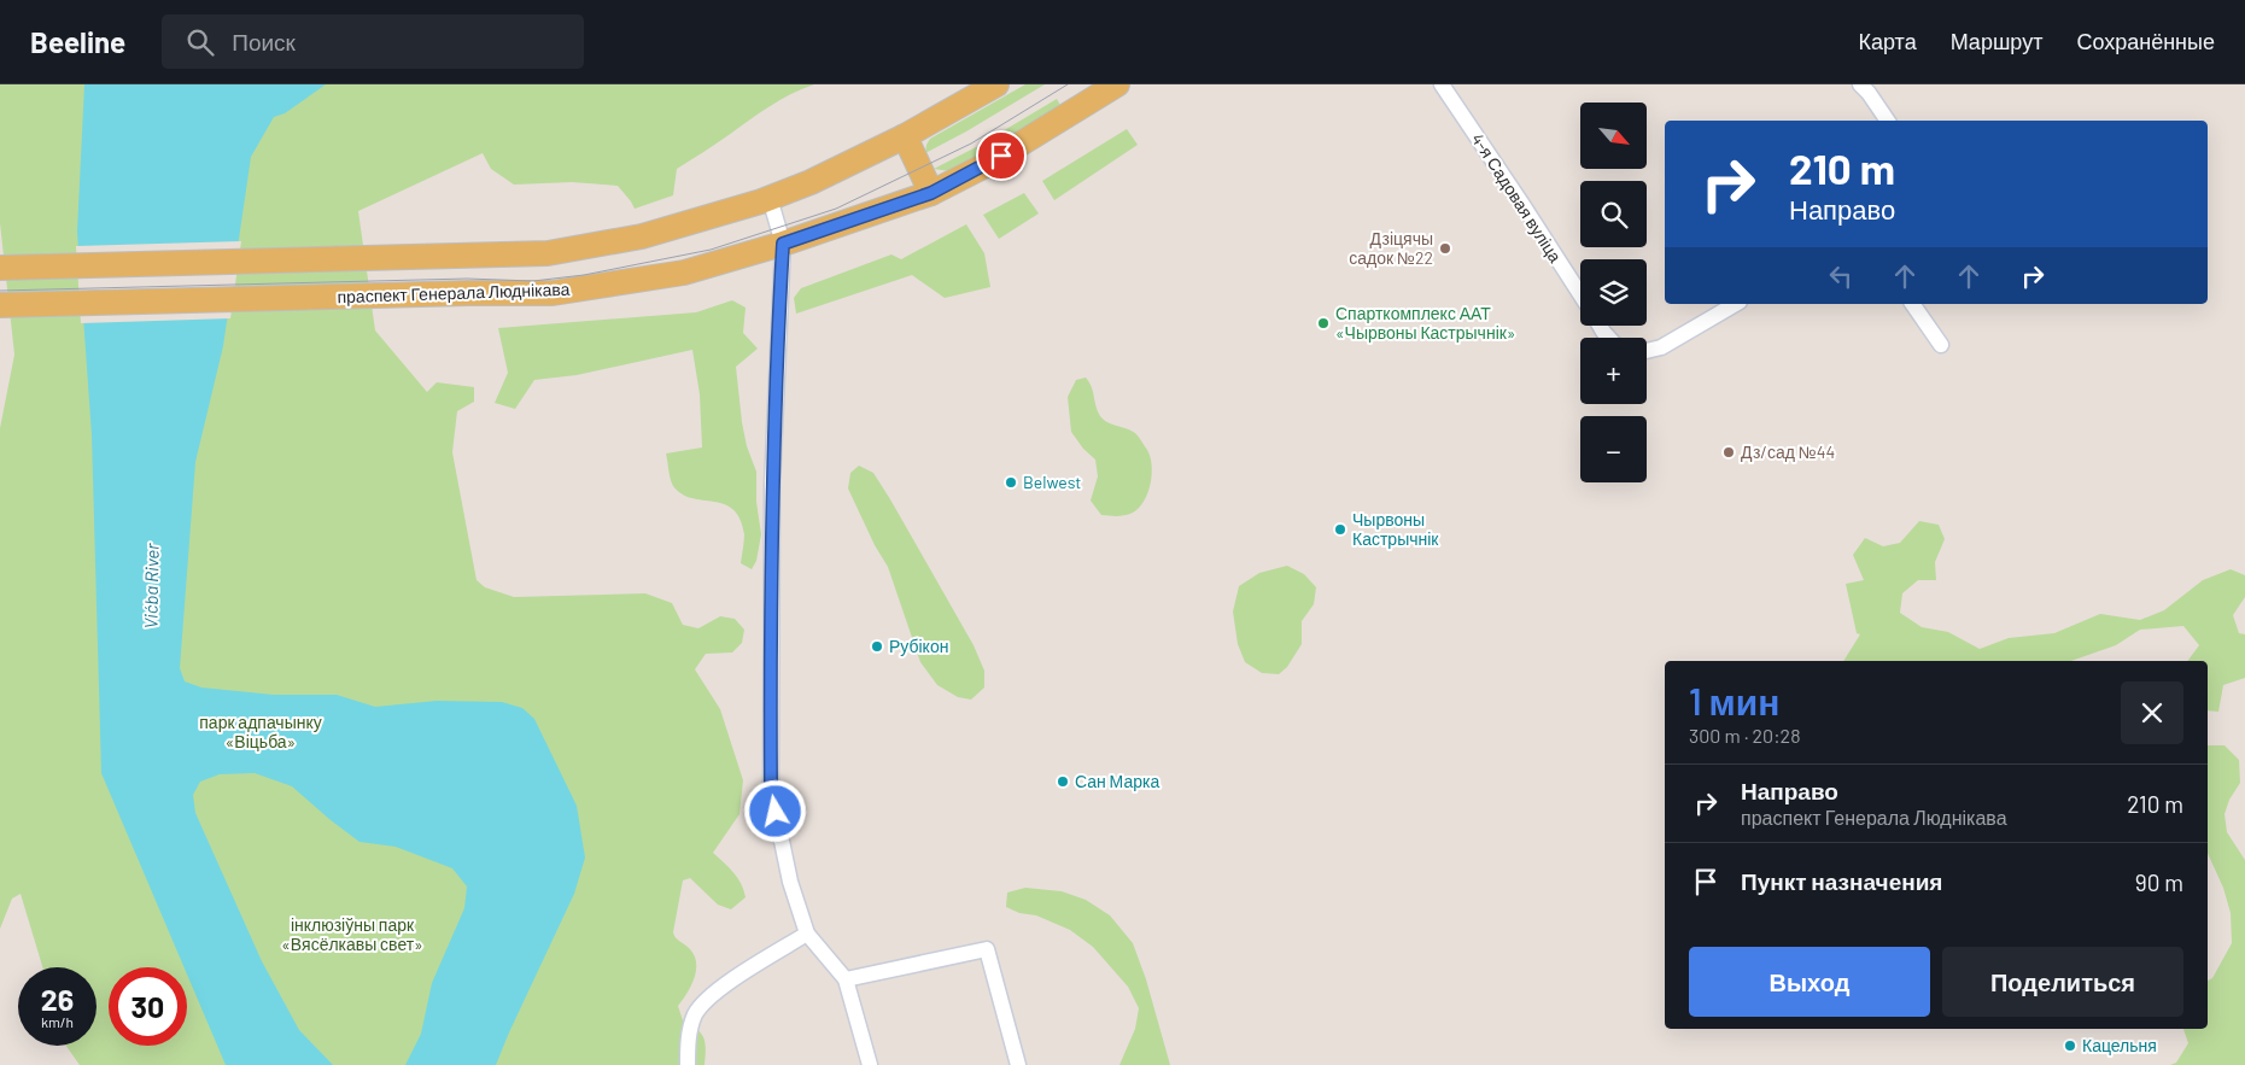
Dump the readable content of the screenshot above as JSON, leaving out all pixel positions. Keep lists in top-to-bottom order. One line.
{"streets":{"main road":["праспект Генерала Люднікава"],"street":["4-я Садовая вуліца"]},"water":["Vićba River"],"parks":["парк адпачынку «Віцьба»","інклюзіўны парк «Вясёлкавы свет»"],"places":["Дзіцячы садок №22","Спарткомплекс ААТ «Чырвоны Кастрычнік»","Дз/сад №44","Belwest","Чырвоны Кастрычнік","Рубікон","Сан Марка","Кацельня"],"north":"bottom right","page":{"header":"Beeline","search":"Поиск","nav":["Карта","Маршрут","Сохранённые"],"map_buttons":["+","−"],"turn":["210 m","Направо"],"heading":["1 мин","300 m · 20:28"],"list":[{"name":"Направо","note":"праспект Генерала Люднікава","value":"210 m"},{"name":"Пункт назначения","value":"90 m"}],"buttons":["Выход","Поделиться"],"speed":"26 km/h","limit":"30"}}
